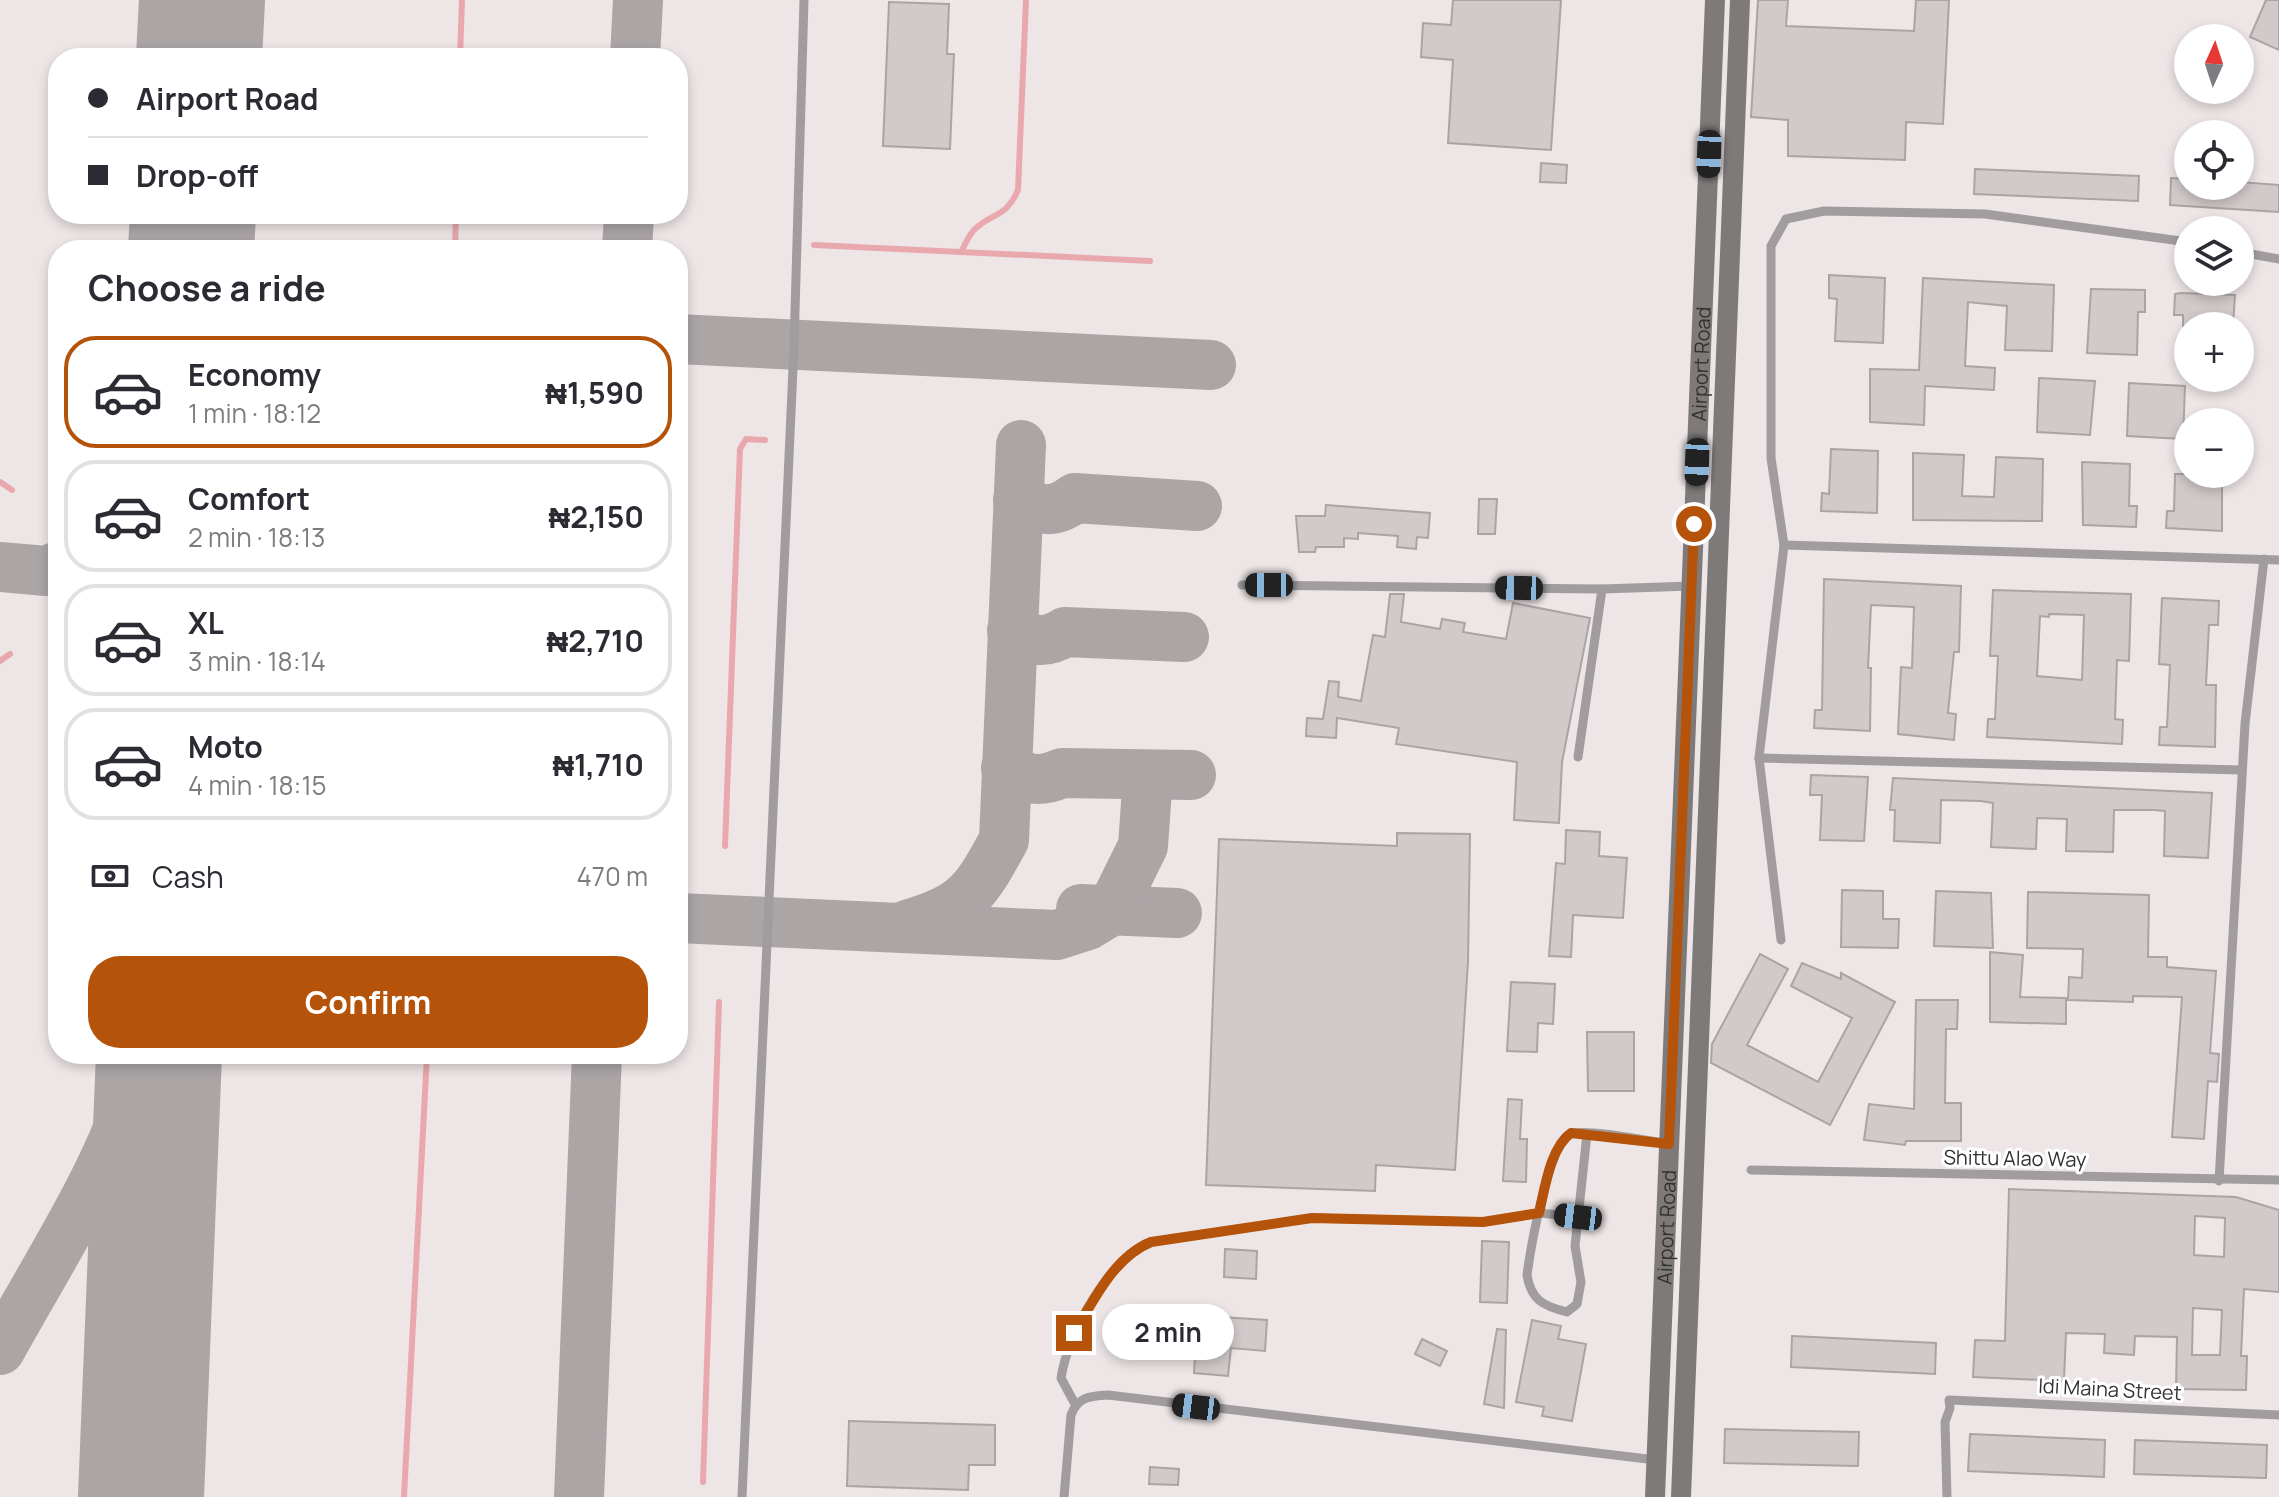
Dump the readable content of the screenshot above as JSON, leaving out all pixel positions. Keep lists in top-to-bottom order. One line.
{"streets":{"main road":["Airport Road"],"lane":["Shittu Alao Way","Idi Maina Street"]},"north":"top","page":{"map_buttons":["+","−"],"banner":["Airport Road","Drop-off"],"heading":"Choose a ride","list":[{"name":"Economy","note":"1 min · 18:12","value":"₦1,590"},{"name":"Comfort","note":"2 min · 18:13","value":"₦2,150"},{"name":"XL","note":"3 min · 18:14","value":"₦2,710"},{"name":"Moto","note":"4 min · 18:15","value":"₦1,710"}],"pay":["Cash","470 m"],"buttons":"Confirm","bubble":"2 min"}}
